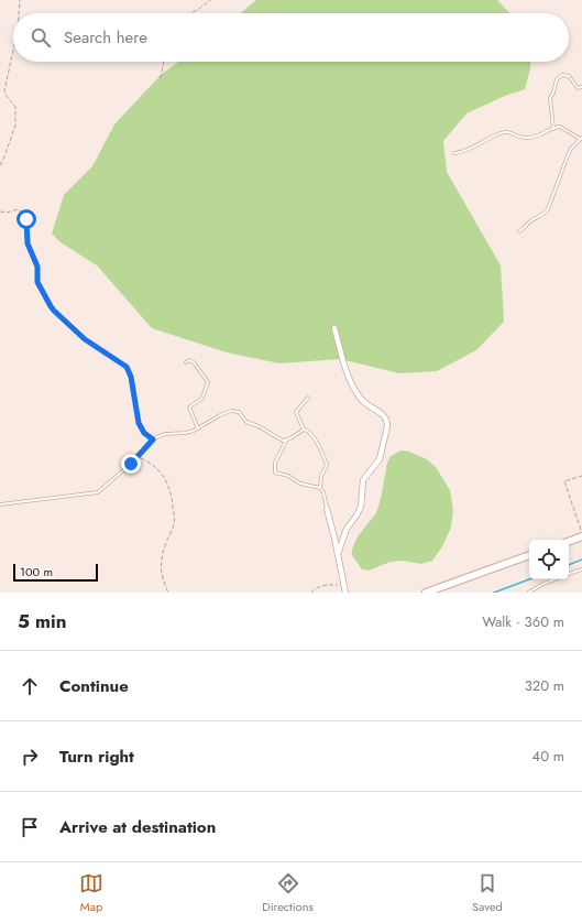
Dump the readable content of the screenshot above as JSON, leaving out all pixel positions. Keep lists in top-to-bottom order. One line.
{"scale_bar":"100 m","page":{"search":"Search here","scale":"100 m","heading":["5 min","Walk · 360 m"],"list":[["Continue","320 m"],["Turn right","40 m"],"Arrive at destination"],"nav":["Map","Directions","Saved"]}}
